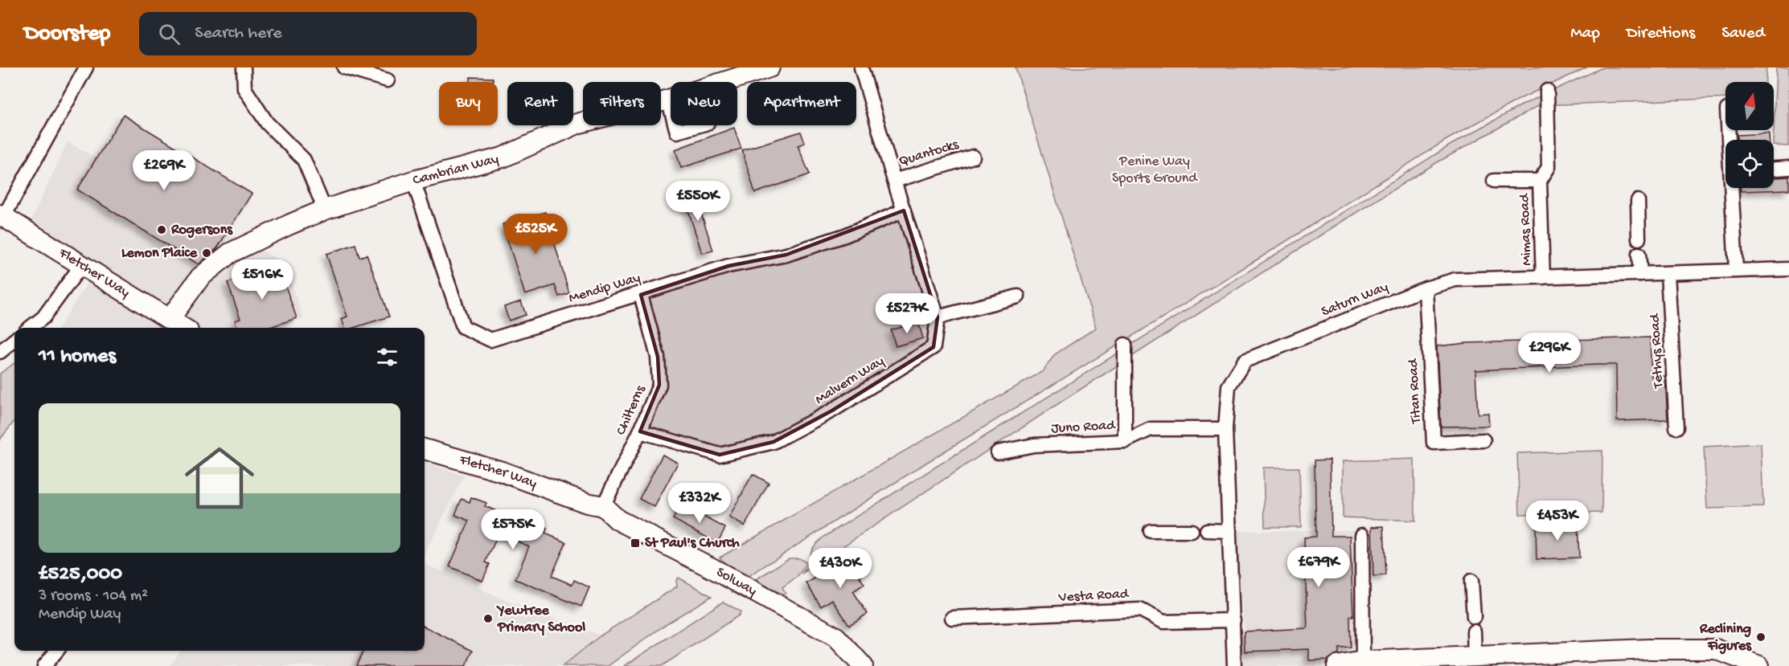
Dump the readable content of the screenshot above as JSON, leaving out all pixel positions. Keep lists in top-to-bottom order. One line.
{"streets":{"street":["Quantocks","Cambrian Way","Mimas Road","Fletcher Way","Mendip Way","Saturn Way","Tethys Road","Malvern Way","Titan Road","Chilterns","Juno Road","Solway","Vesta Road"]},"crossings":[["Quantocks","Malvern Way"],["Cambrian Way","Fletcher Way"],["Cambrian Way","Mendip Way"],["Mimas Road","Saturn Way"],["Fletcher Way","Chilterns"],["Fletcher Way","Solway"],["Mendip Way","Malvern Way"],["Mendip Way","Chilterns"],["Saturn Way","Tethys Road"],["Saturn Way","Titan Road"],["Saturn Way","Juno Road"],["Saturn Way","Vesta Road"],["Malvern Way","Chilterns"],["Chilterns","Solway"]],"parks":["Penine Way Sports Ground"],"places":{"other":["Rogersons","Lemon Plaice","Yewtree Primary School","Reclining Figures"],"transit":["St Paul's Church"]},"north":"top","page":{"header":"Doorstep","search":"Search here","nav":["Map","Directions","Saved"],"chip":["Buy","Rent","Filters","New","Apartment"],"price":["£269K","£550K","£525K","£516K","£527K","£296K","£332K","£453K","£575K","£679K","£430K"],"heading":"11 homes","list":[{"name":"£525,000","note":"3 rooms · 104 m² · Mendip Way"}]}}
